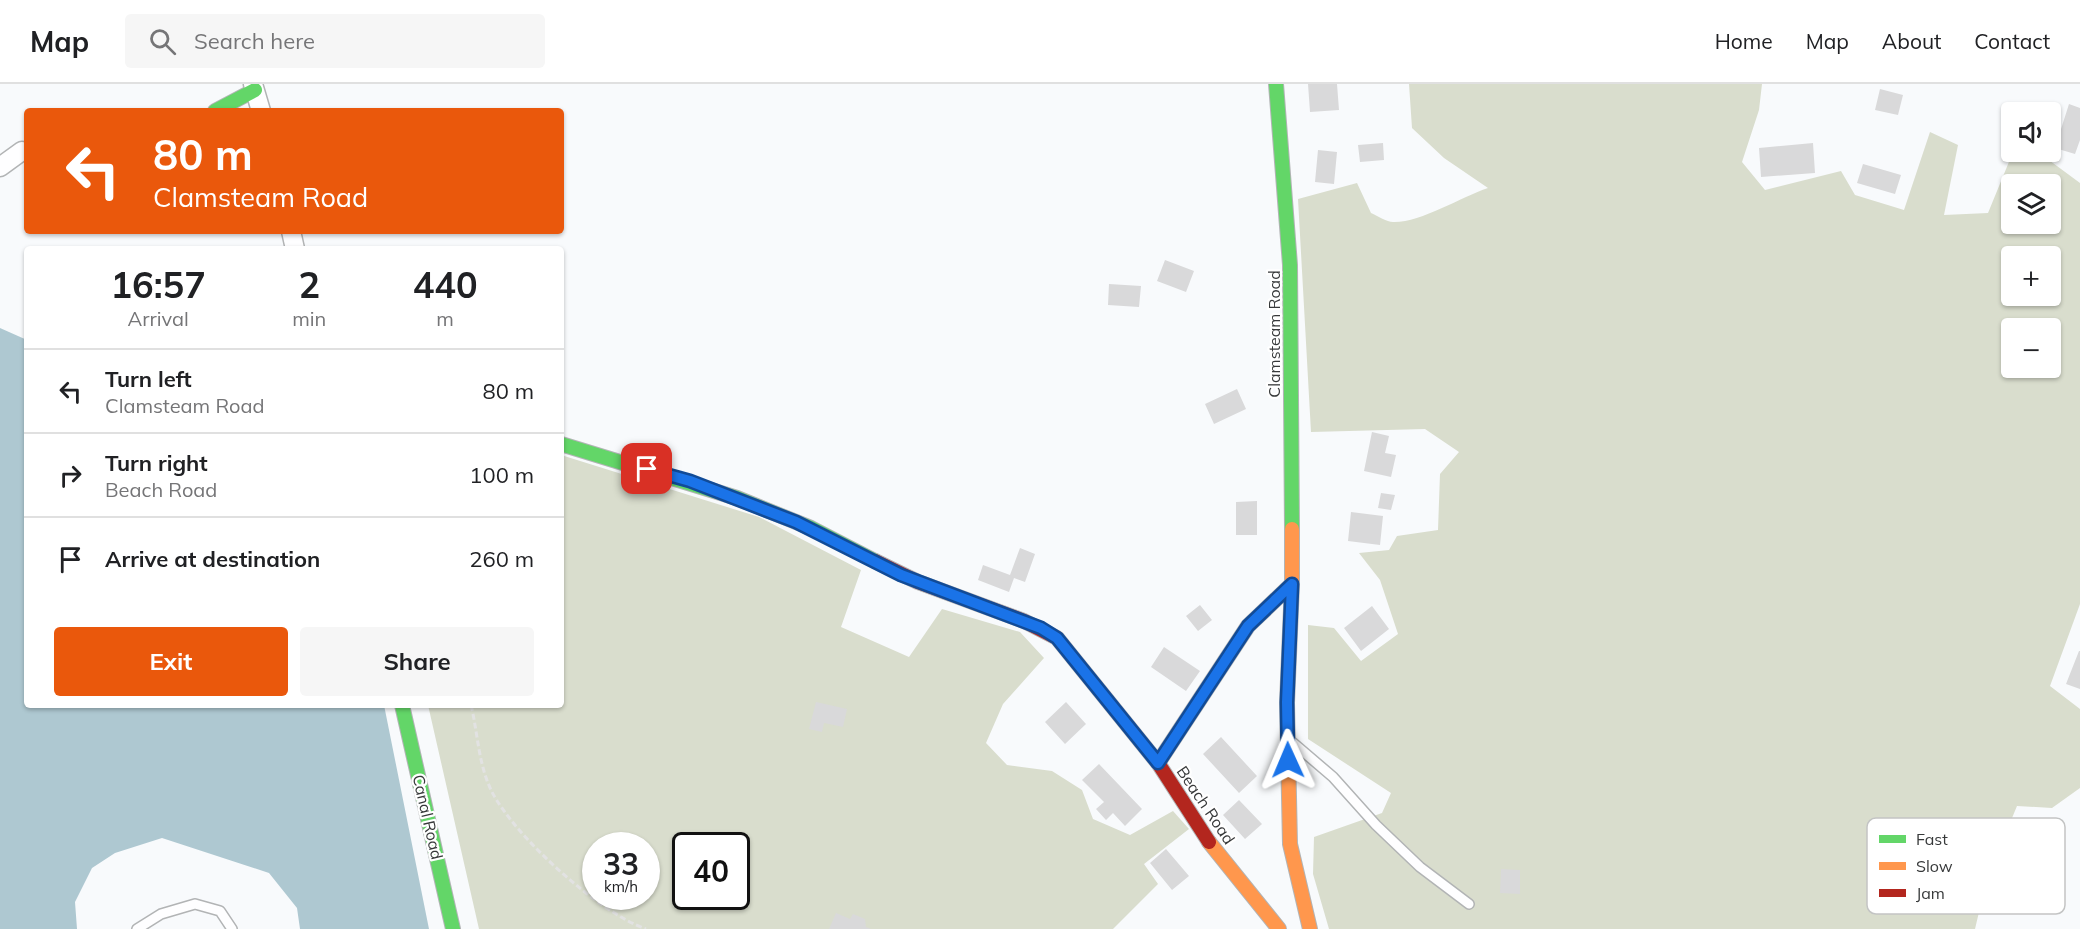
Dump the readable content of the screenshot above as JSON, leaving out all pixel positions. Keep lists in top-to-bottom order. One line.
{"streets":{"street":["Clamsteam Road","Beach Road","Canal Road"]},"legend":["Fast","Slow","Jam"],"page":{"header":"Map","search":"Search here","nav":["Home","Map","About","Contact"],"map_buttons":["+","−"],"turn":["80 m","Clamsteam Road"],"eta":["16:57","Arrival","2","min","440","m"],"list":[{"name":"Turn left","note":"Clamsteam Road","value":"80 m"},{"name":"Turn right","note":"Beach Road","value":"100 m"},{"name":"Arrive at destination","value":"260 m"}],"buttons":["Exit","Share"],"speed":"33 km/h","limit":"40"}}
